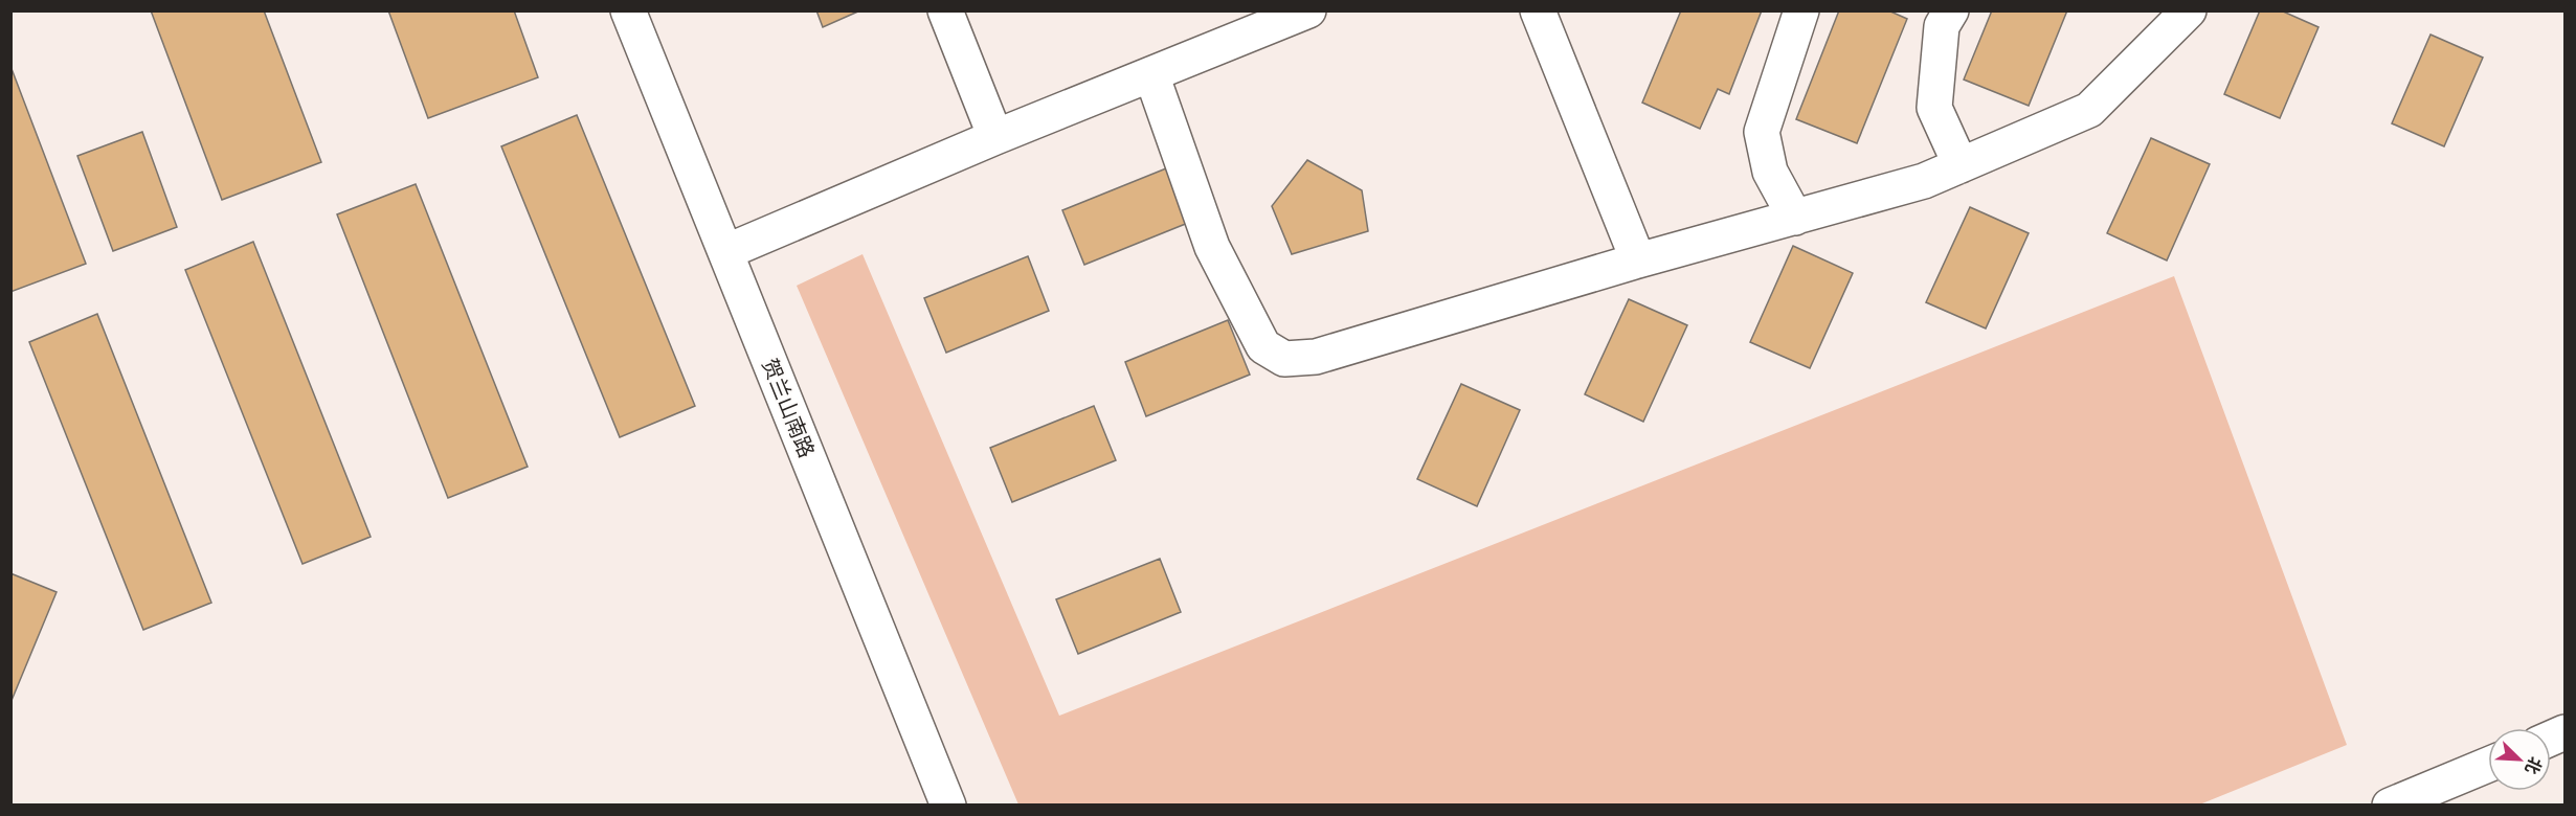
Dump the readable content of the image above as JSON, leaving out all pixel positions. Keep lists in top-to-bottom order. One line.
{"streets":{"street":["贺兰山南路"]},"north":"bottom right"}
